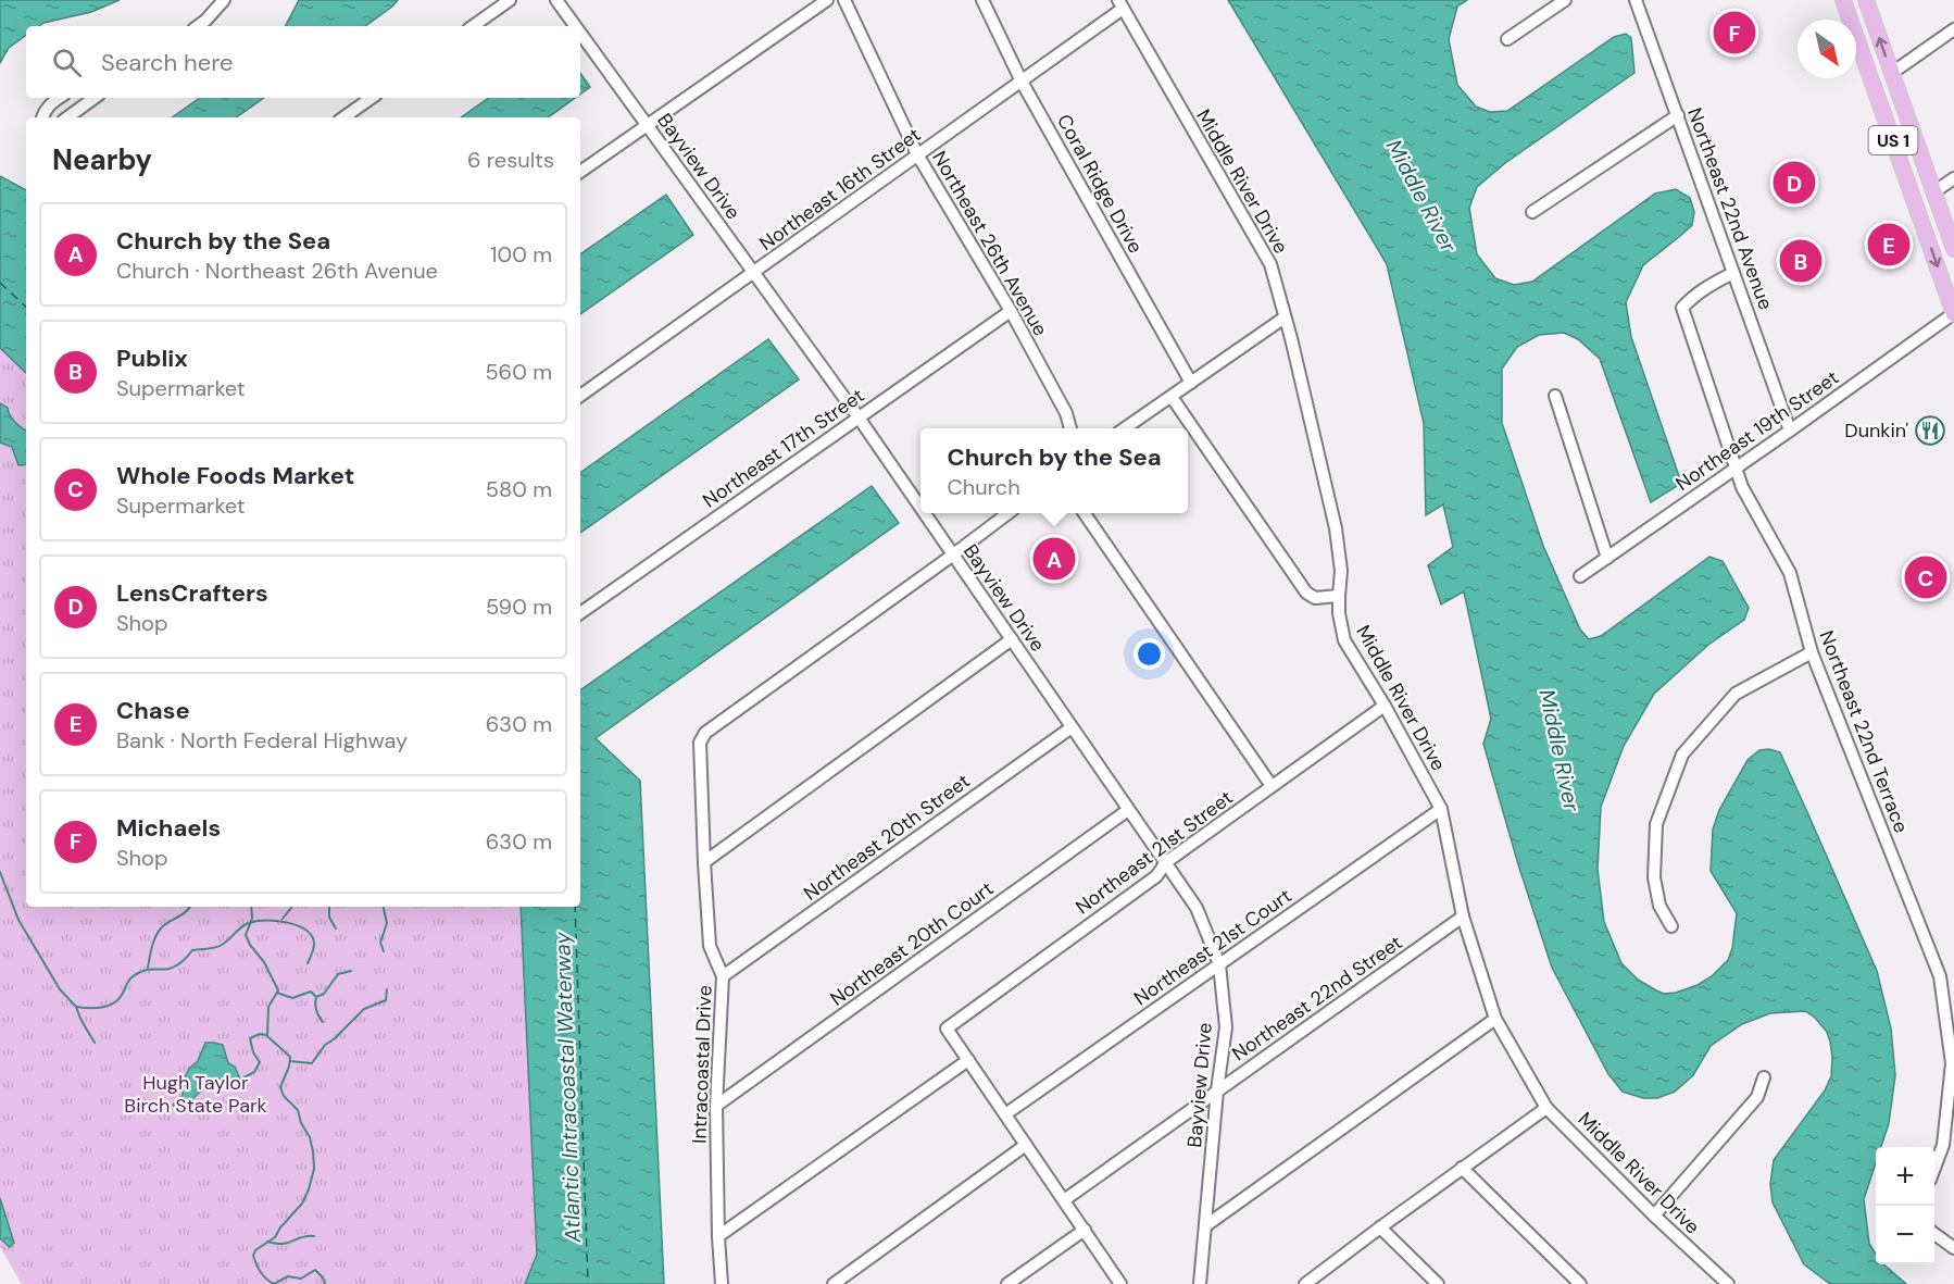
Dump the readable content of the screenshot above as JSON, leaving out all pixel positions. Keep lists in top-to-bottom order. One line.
{"streets":{"main road":["US 1"],"street":["Bayview Drive","Middle River Drive","Coral Ridge Drive","Northeast 16th Street","Northeast 22nd Avenue","Northeast 26th Avenue","Northeast 19th Street","Northeast 17th Street","Northeast 22nd Terrace","Northeast 20th Street","Northeast 21st Street","Northeast 20th Court","Northeast 21st Court","Northeast 22nd Street","Intracoastal Drive"]},"crossings":[["US 1","Northeast 19th Street"],["Bayview Drive","Northeast 16th Street"],["Bayview Drive","Northeast 17th Street"],["Bayview Drive","Northeast 20th Street"],["Bayview Drive","Northeast 21st Street"],["Bayview Drive","Northeast 20th Court"],["Bayview Drive","Northeast 21st Court"],["Bayview Drive","Northeast 22nd Street"],["Bayview Drive","Intracoastal Drive"],["Middle River Drive","Northeast 16th Street"],["Middle River Drive","Northeast 21st Street"],["Middle River Drive","Northeast 21st Court"],["Middle River Drive","Northeast 22nd Street"],["Coral Ridge Drive","Northeast 16th Street"],["Northeast 16th Street","Northeast 26th Avenue"],["Northeast 22nd Avenue","Northeast 19th Street"],["Northeast 22nd Avenue","Northeast 22nd Terrace"],["Northeast 26th Avenue","Northeast 17th Street"],["Northeast 19th Street","Northeast 22nd Terrace"],["Northeast 20th Street","Intracoastal Drive"],["Northeast 20th Court","Intracoastal Drive"]],"water":["Middle River","Atlantic Intracoastal Waterway"],"parks":["Hugh Taylor Birch State Park"],"places":{"restaurant":["Dunkin'"]},"north":"bottom right","page":{"pins":["F","D","E","B","A","C"],"search":"Search here","heading":["Nearby","6 results"],"list":[{"mark":"A","name":"Church by the Sea","note":"Church · Northeast 26th Avenue","value":"100 m"},{"mark":"B","name":"Publix","note":"Supermarket","value":"560 m"},{"mark":"C","name":"Whole Foods Market","note":"Supermarket","value":"580 m"},{"mark":"D","name":"LensCrafters","note":"Shop","value":"590 m"},{"mark":"E","name":"Chase","note":"Bank · North Federal Highway","value":"630 m"},{"mark":"F","name":"Michaels","note":"Shop","value":"630 m"}],"popup":["Church by the Sea","Church"],"map_buttons":["+","−"]}}
